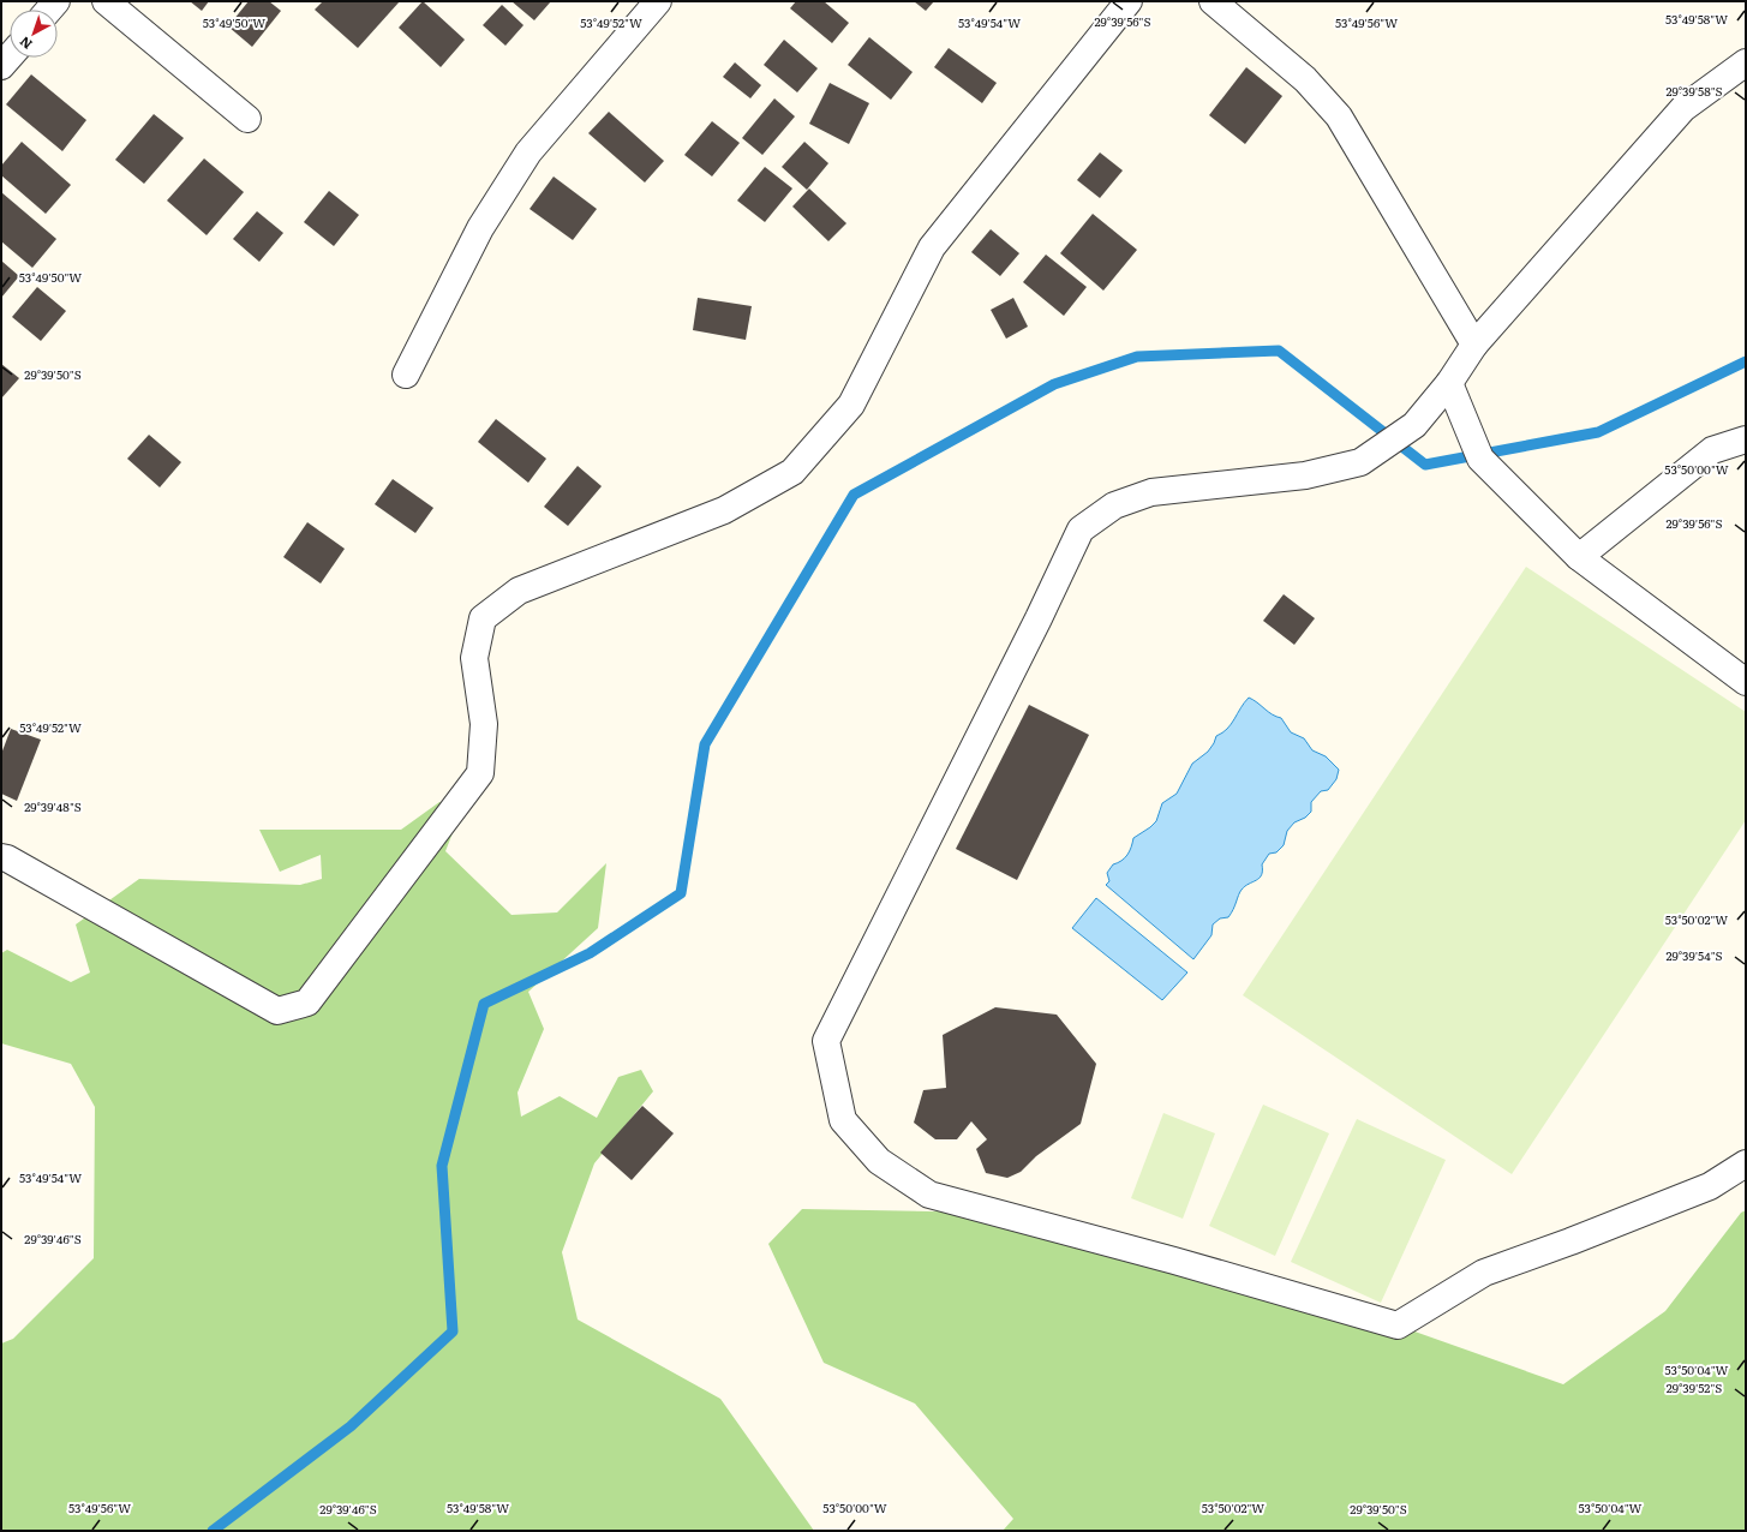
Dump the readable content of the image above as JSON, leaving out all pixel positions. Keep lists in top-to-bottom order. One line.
{"north":"bottom left","coordinates":["53°49'58\"W","29°39'56\"S","53°49'50\"W","53°49'52\"W","53°49'54\"W","53°49'56\"W","29°39'58\"S","29°39'50\"S","53°50'00\"W","29°39'48\"S","53°50'02\"W","29°39'54\"S","29°39'46\"S","53°50'04\"W","29°39'52\"S"]}
